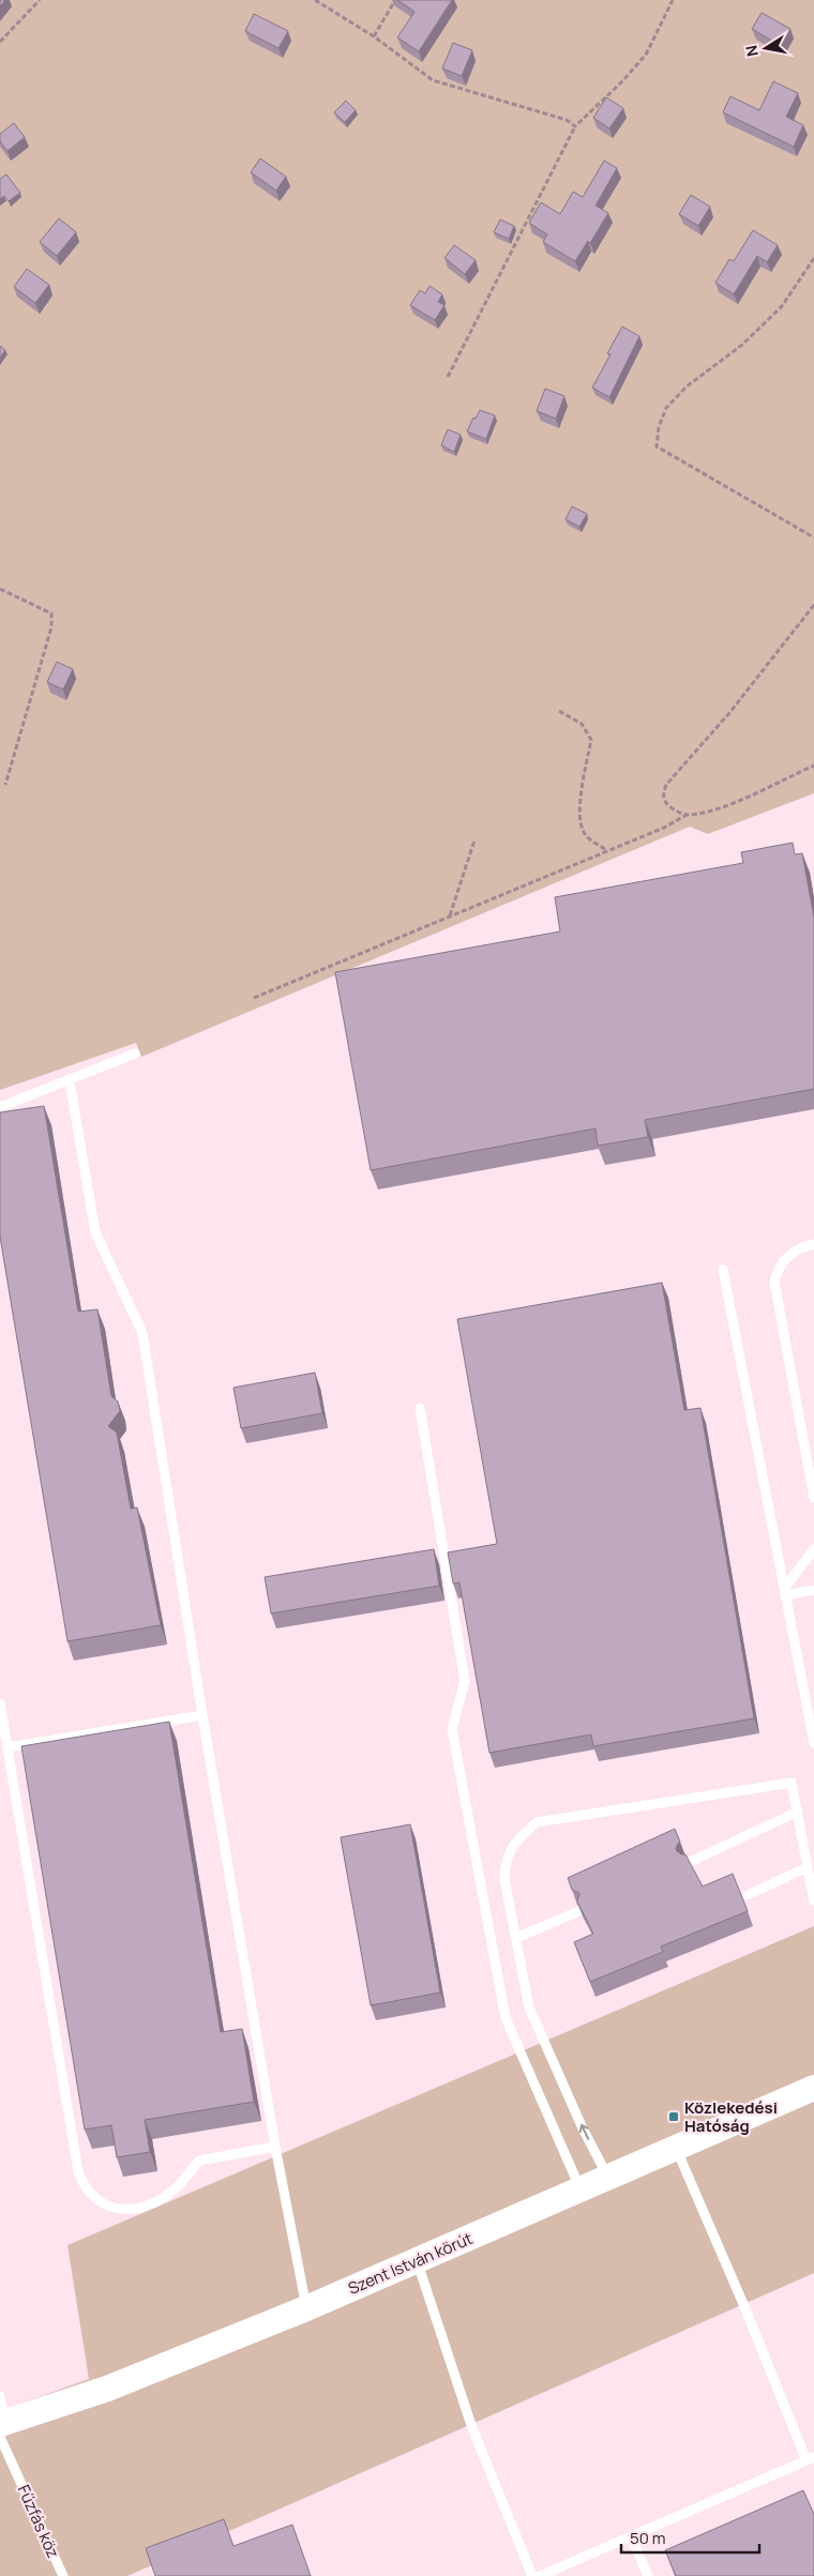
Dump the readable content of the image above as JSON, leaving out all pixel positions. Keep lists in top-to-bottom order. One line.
{"streets":{"street":["Szent István körút"],"lane":["Fűzfás köz"]},"crossings":[["Szent István körút","Fűzfás köz"]],"places":{"transit":["Közlekedési Hatóság"]},"scale_bar":"50 m","north":"left"}
